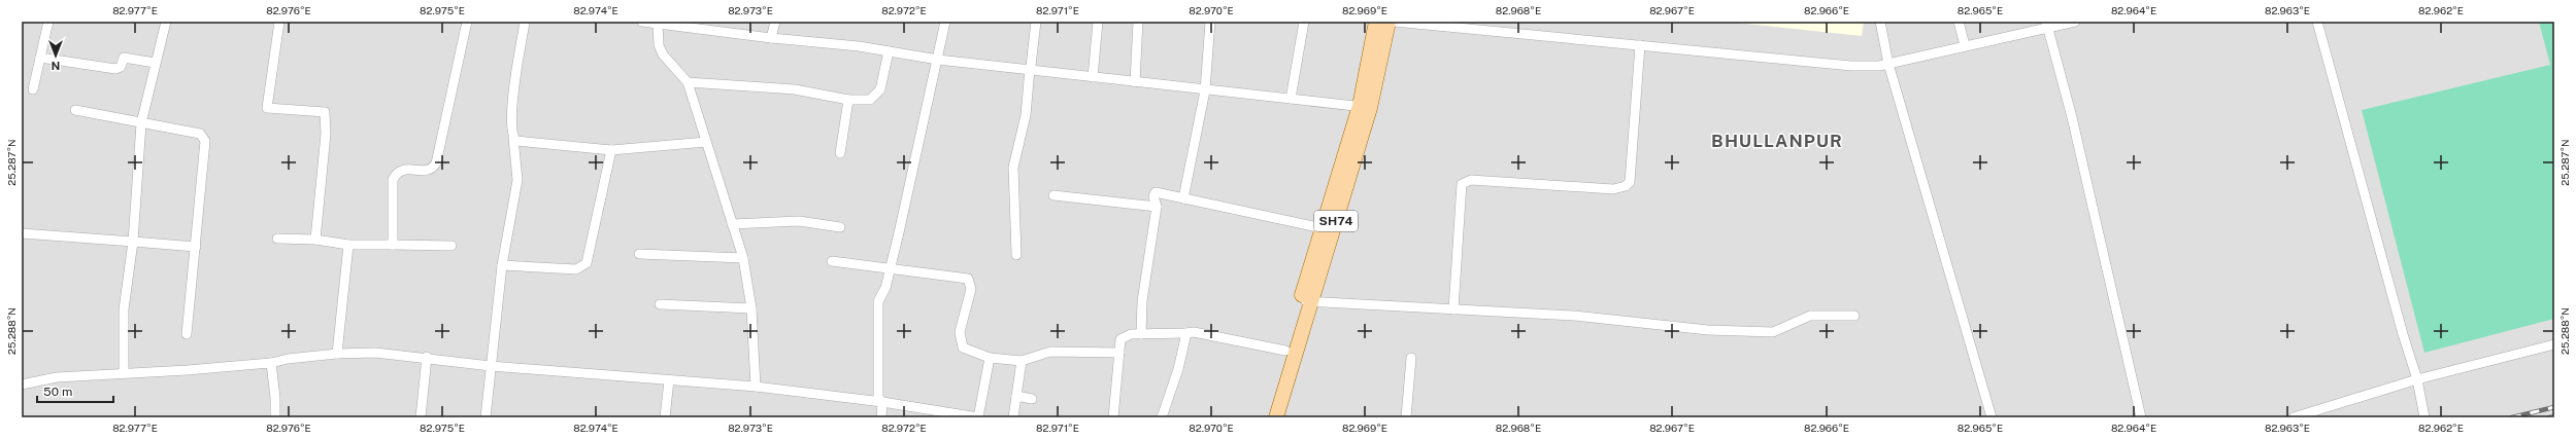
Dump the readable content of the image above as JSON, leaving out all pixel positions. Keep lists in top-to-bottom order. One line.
{"streets":{"main road":["SH74"]},"districts":["BHULLANPUR"],"scale_bar":"50 m","north":"bottom","coordinates":["82.977°E","82.976°E","82.975°E","82.974°E","82.973°E","82.972°E","82.971°E","82.970°E","82.969°E","82.968°E","82.967°E","82.966°E","82.965°E","82.964°E","82.963°E","82.962°E","25.287°N","25.288°N"]}
